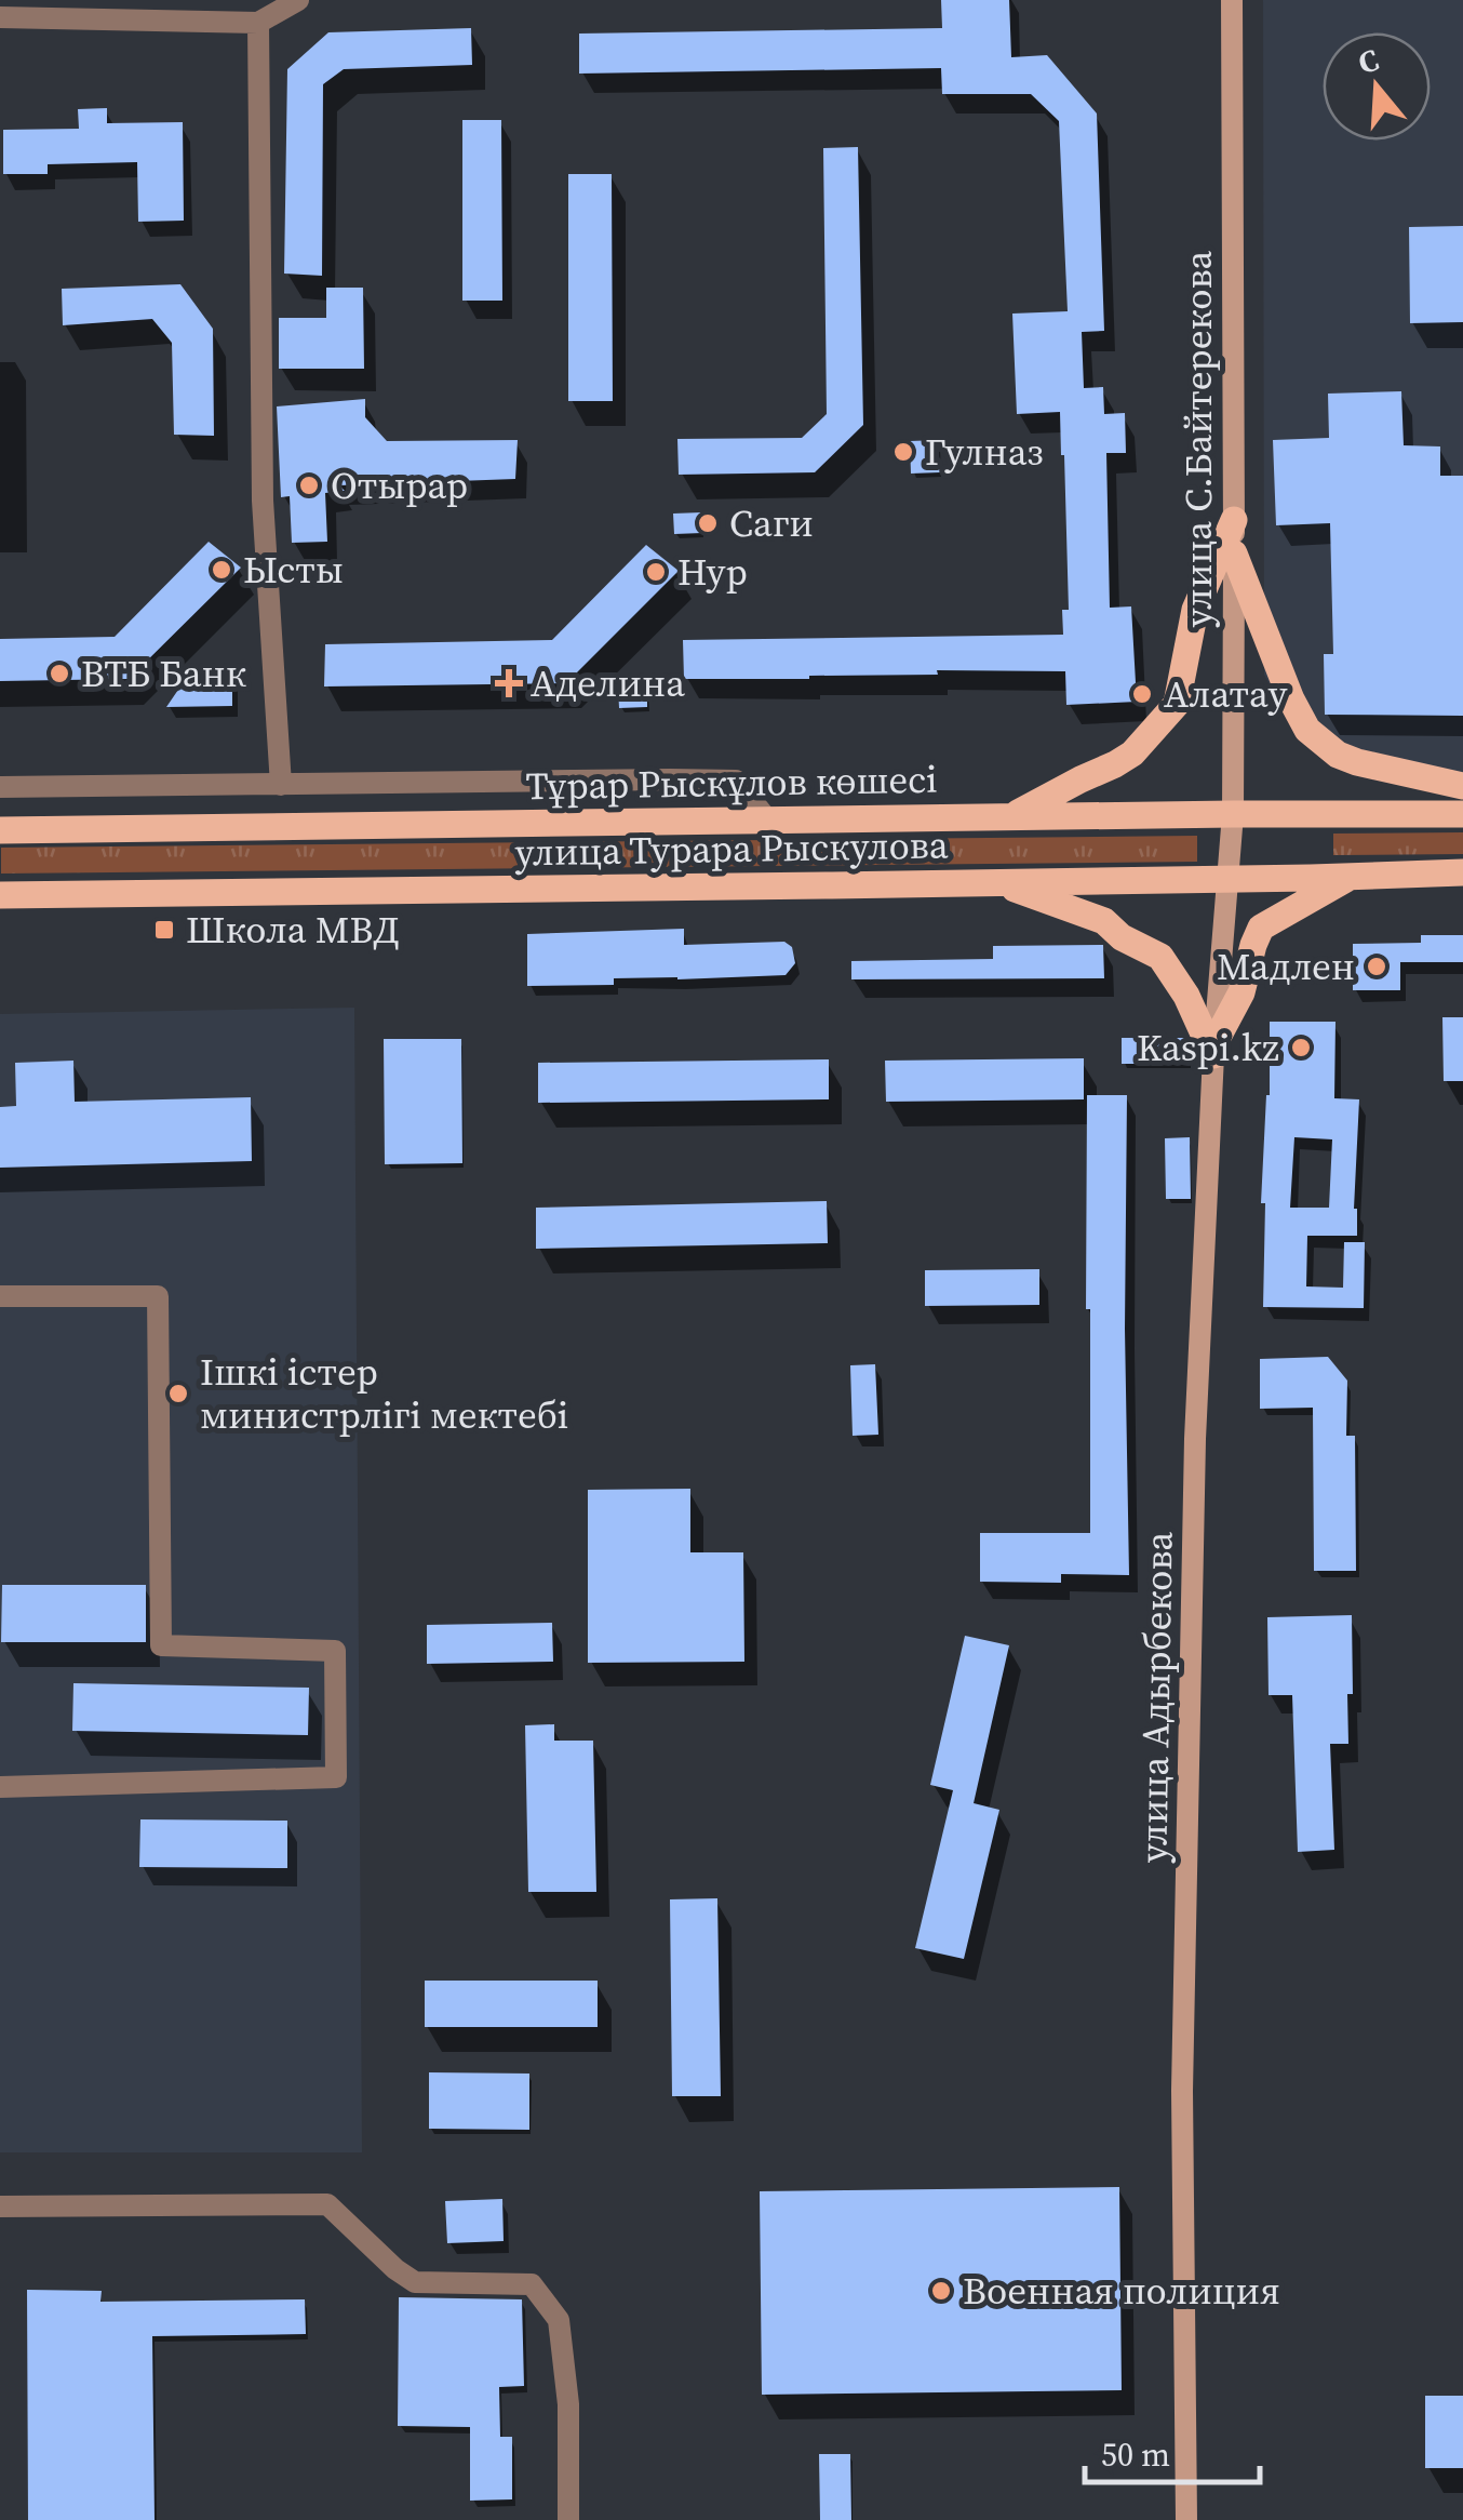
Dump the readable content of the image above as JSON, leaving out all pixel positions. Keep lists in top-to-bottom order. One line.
{"streets":{"main road":["улица С.Байтерекова","Тұрар Рыскұлов көшесі","улица Турара Рыскулова","улица Адырбекова"]},"crossings":[["улица С.Байтерекова","Тұрар Рыскұлов көшесі"],["улица С.Байтерекова","улица Турара Рыскулова"],["улица С.Байтерекова","улица Адырбекова"],["улица Турара Рыскулова","улица Адырбекова"]],"places":{"other":["Гулназ","Отырар","Саги","Ысты","Нур","ВТБ Банк","Алатау","Мадлен","Kaspi.kz","Ішкі істер министрлігі мектебі","Военная полиция"],"health":["Аделина"],"transit":["Школа МВД"]},"scale_bar":"50 m","north":"top"}
